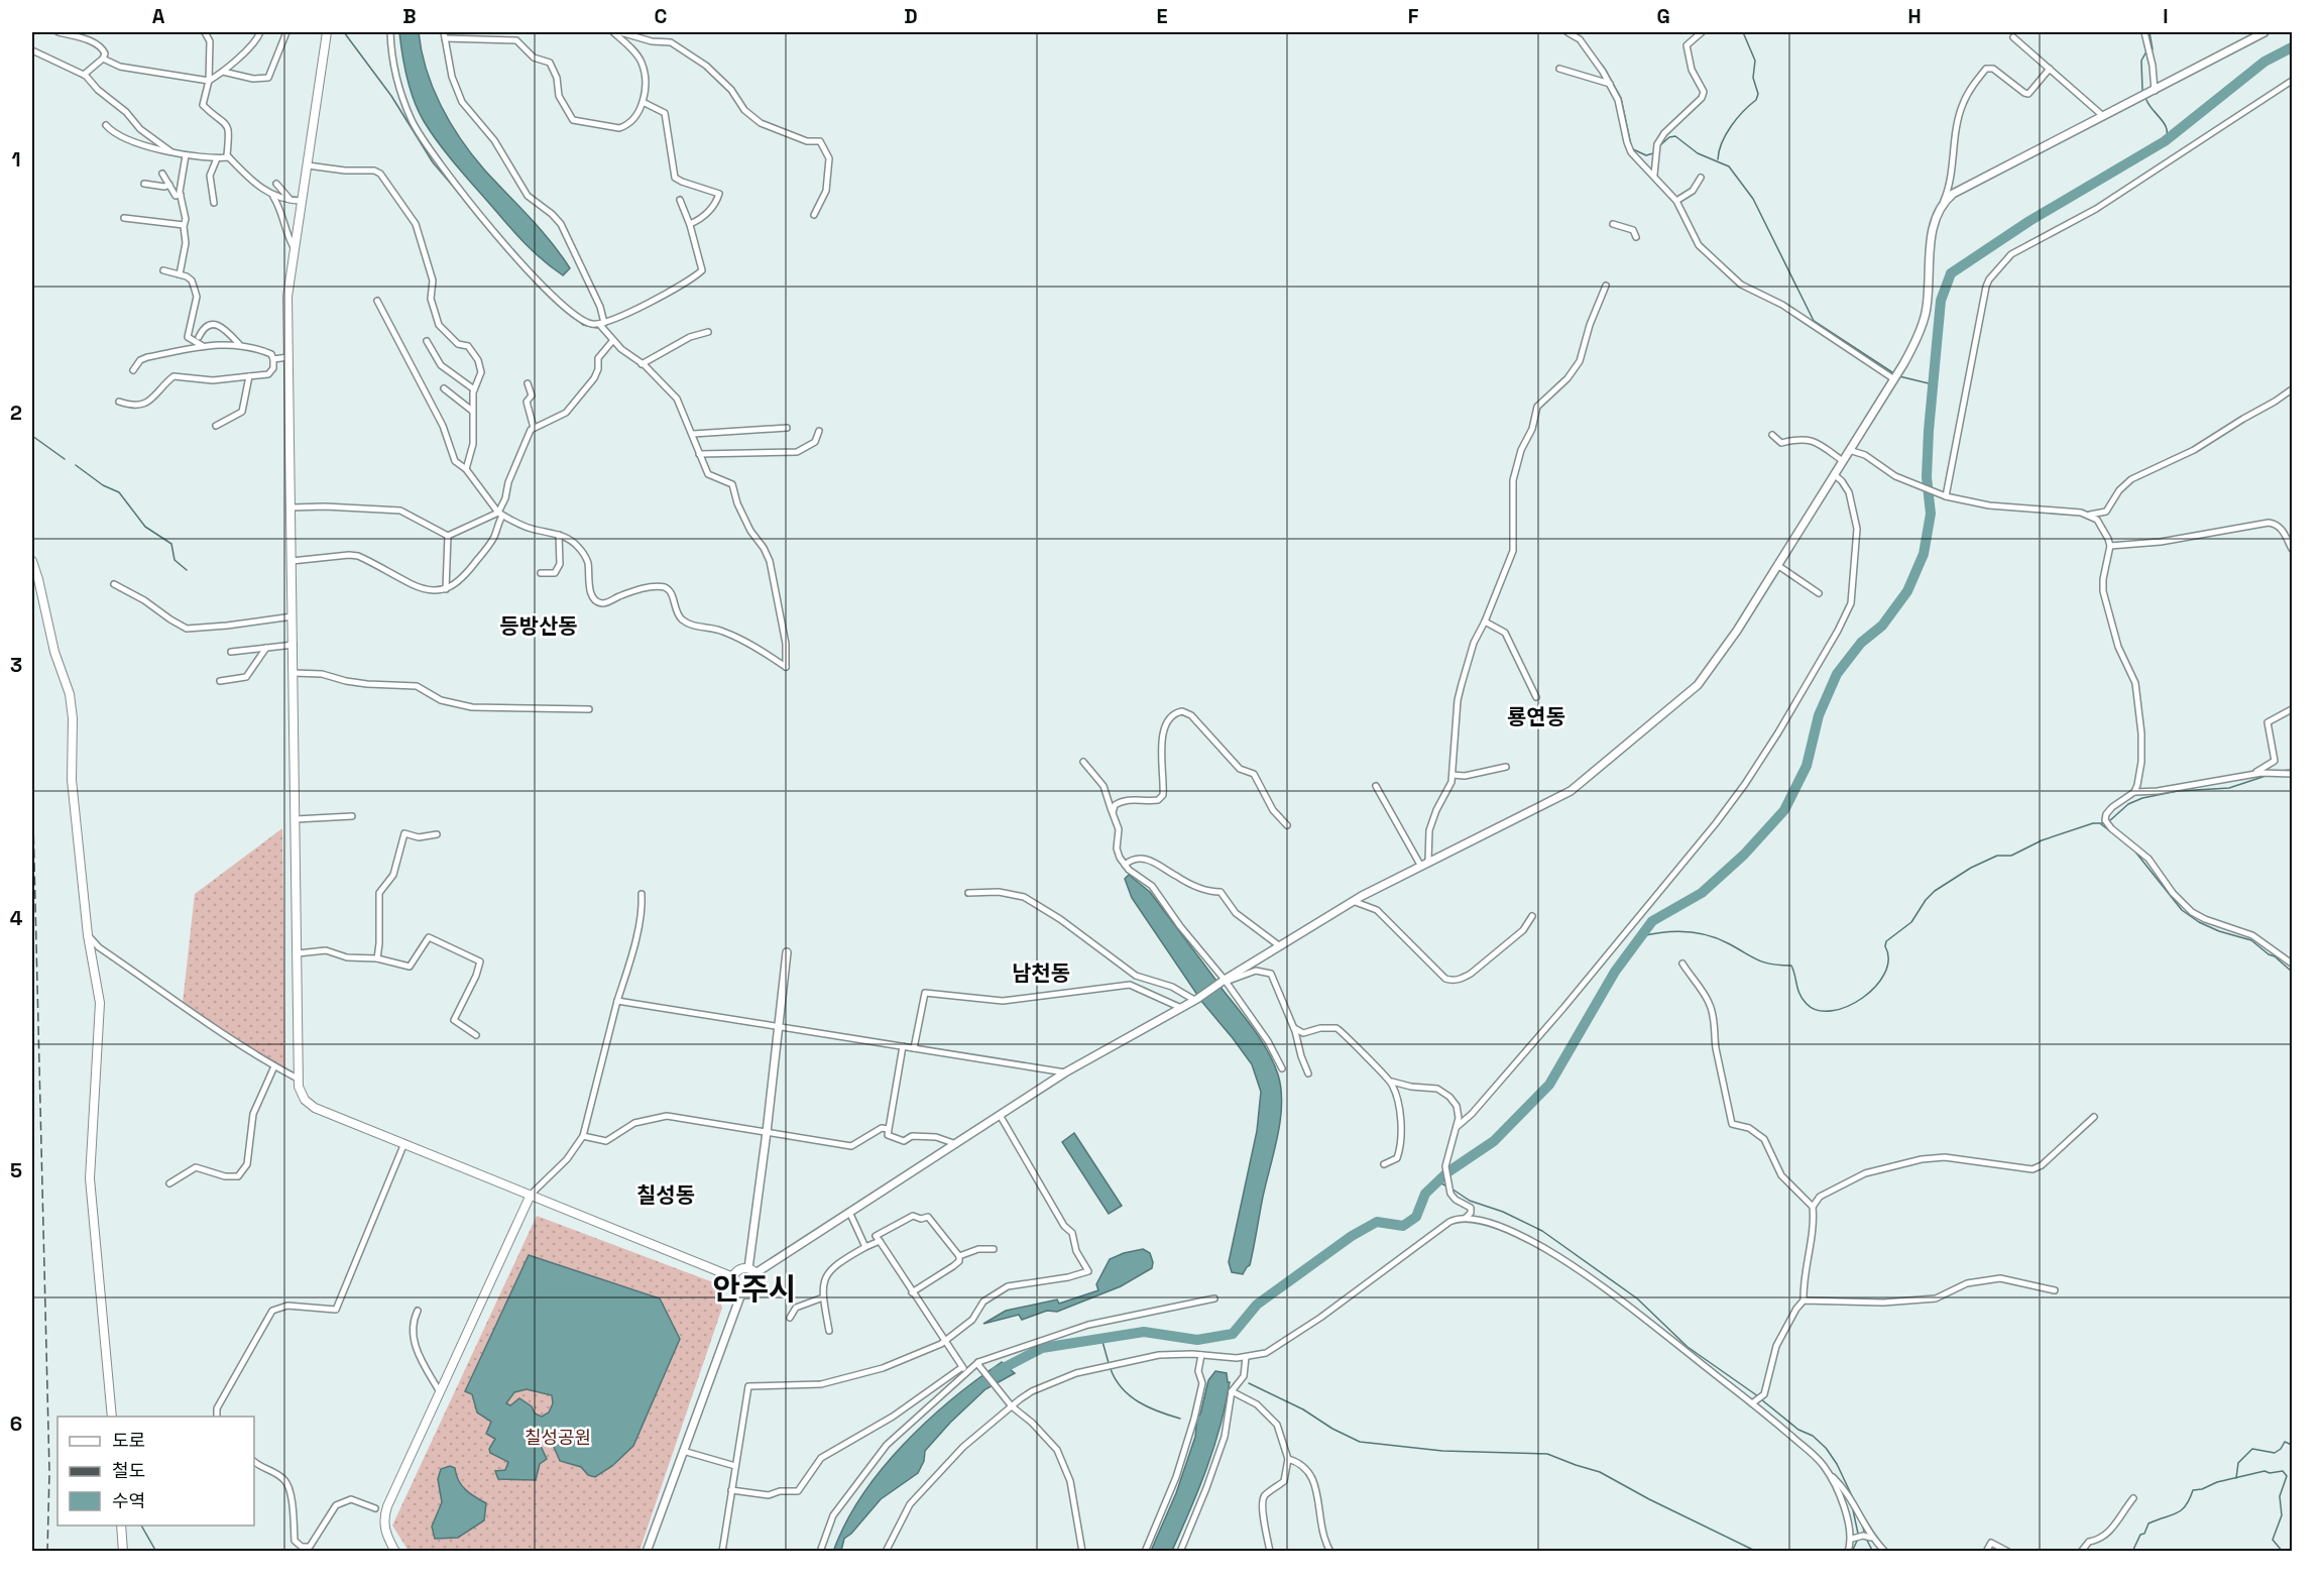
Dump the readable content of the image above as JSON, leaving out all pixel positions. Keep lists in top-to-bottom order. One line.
{"districts":["등방산동","룡연동","남천동","칠성동","안주시"],"parks":["칠성공원"],"legend":["도로","철도","수역"],"grid":{"columns":["A","B","C","D","E","F","G","H","I"],"rows":["1","2","3","4","5","6"]}}
